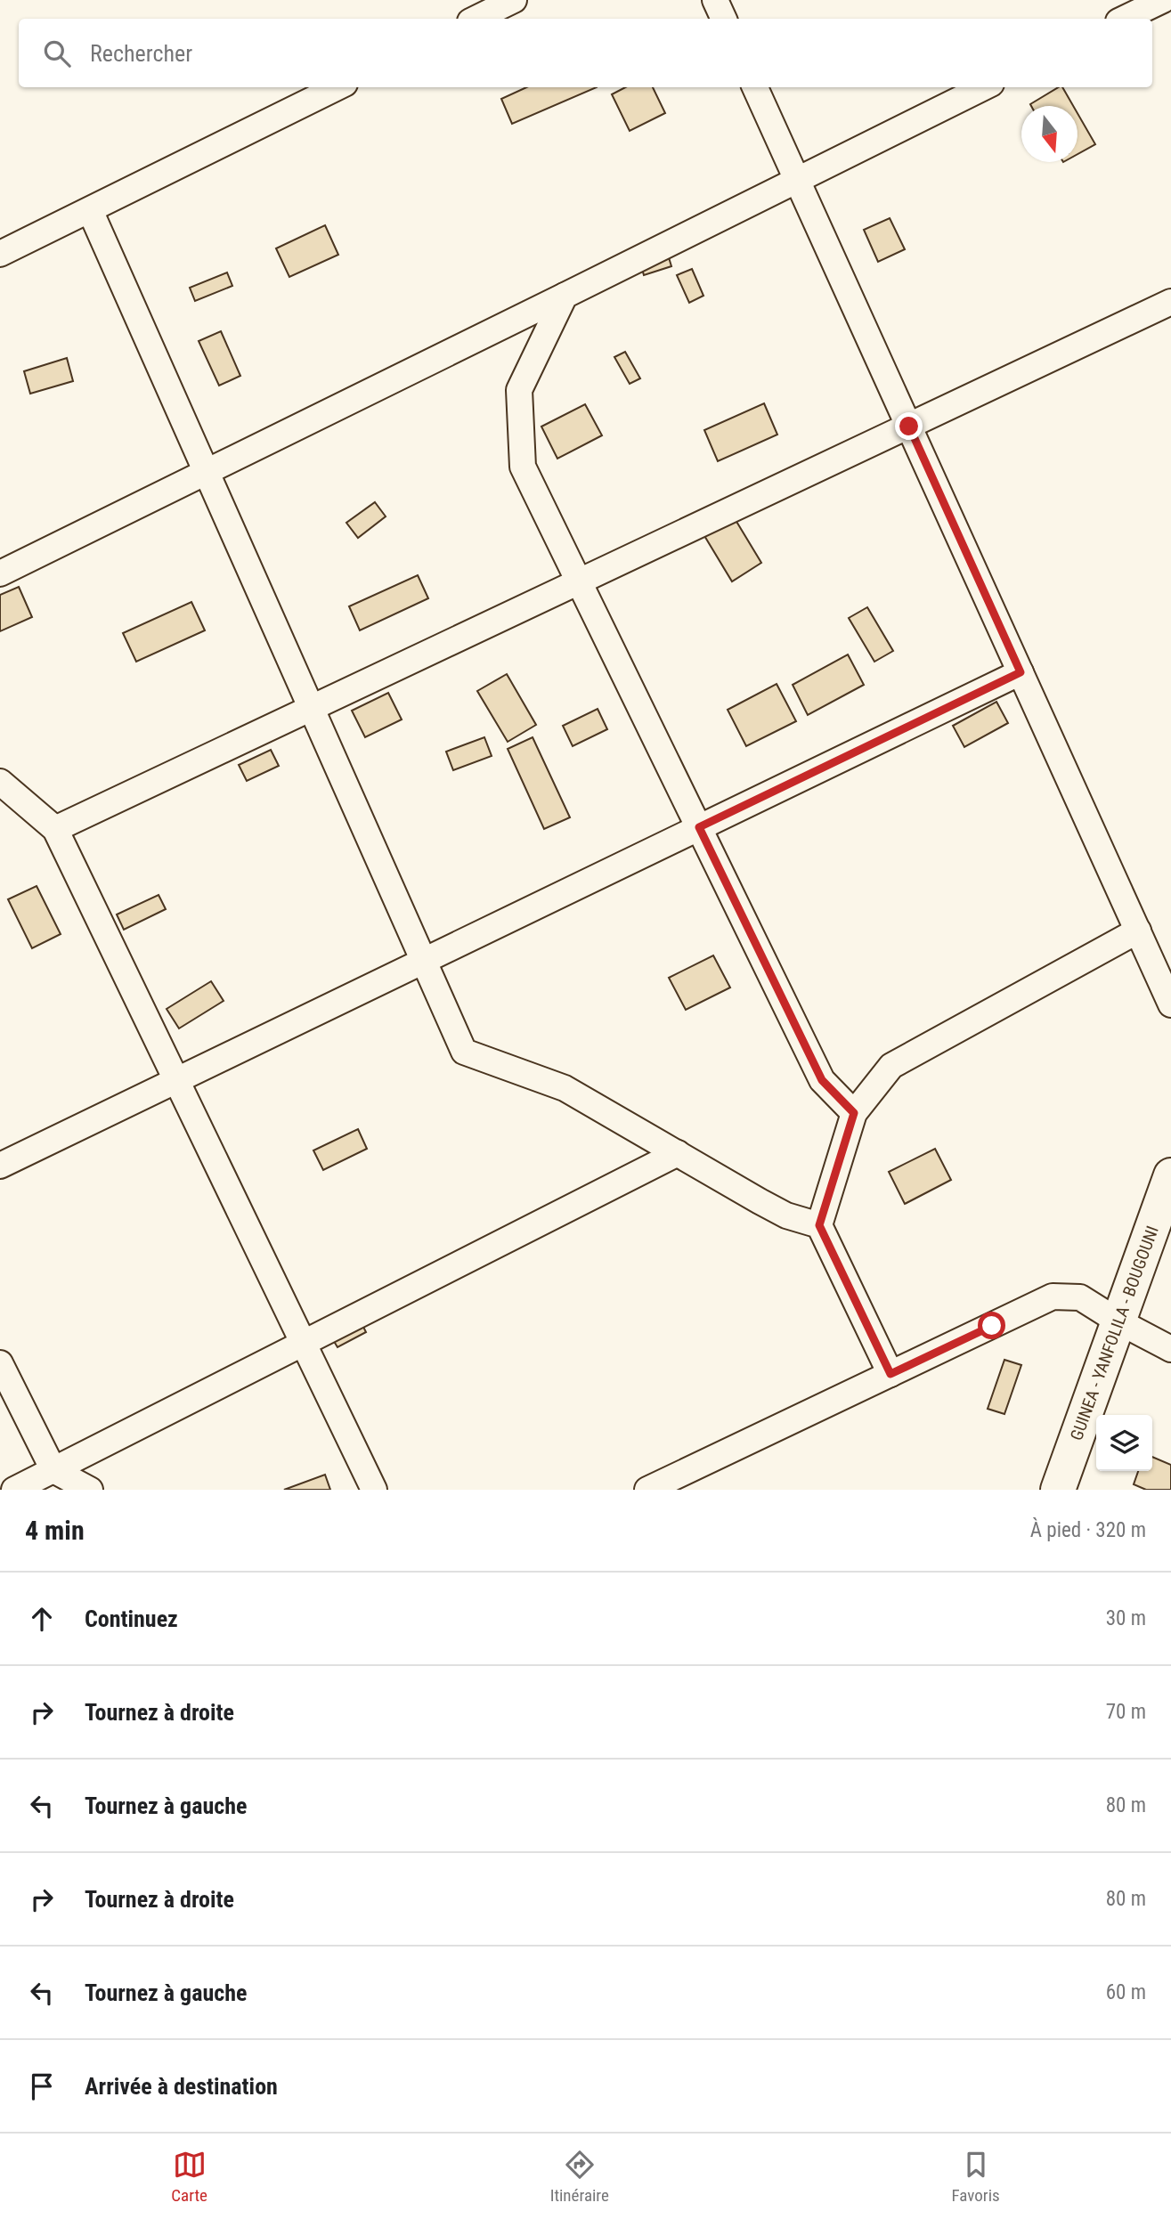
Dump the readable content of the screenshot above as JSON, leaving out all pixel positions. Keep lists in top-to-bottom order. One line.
{"streets":{"main road":["GUINEA - YANFOLILA - BOUGOUNI"]},"north":"bottom","page":{"search":"Rechercher","heading":["4 min","À pied · 320 m"],"list":[["Continuez","30 m"],["Tournez à droite","70 m"],["Tournez à gauche","80 m"],["Tournez à droite","80 m"],["Tournez à gauche","60 m"],"Arrivée à destination"],"nav":["Carte","Itinéraire","Favoris"]}}
